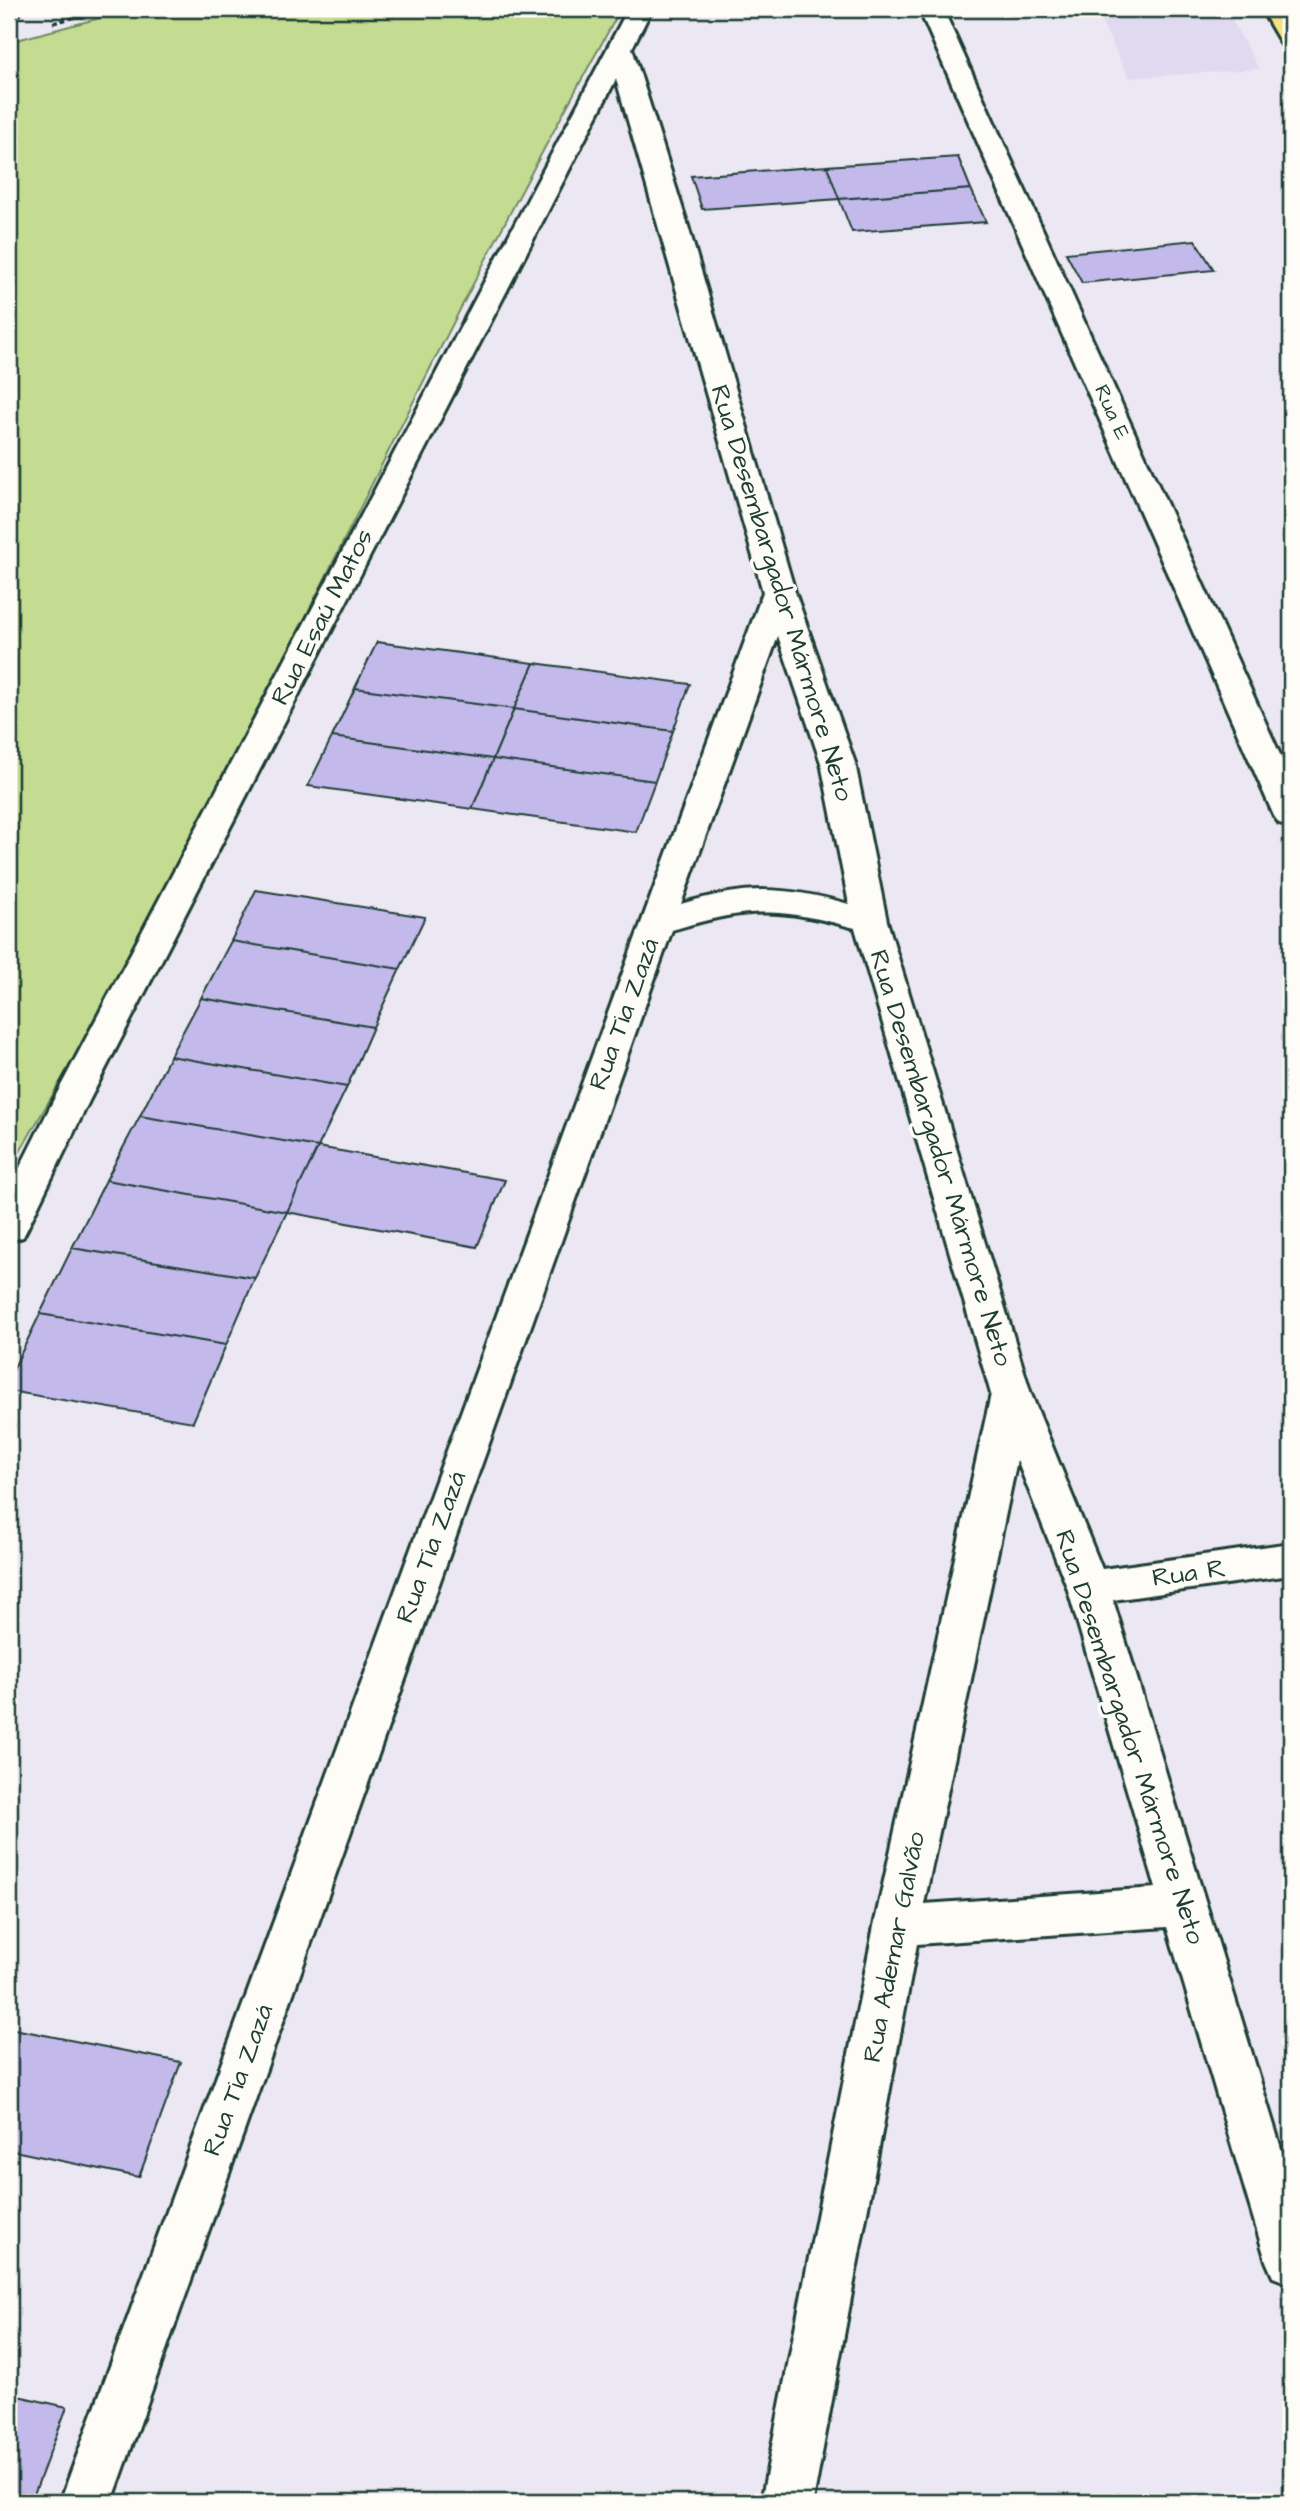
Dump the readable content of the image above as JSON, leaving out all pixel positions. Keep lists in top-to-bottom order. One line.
{"streets":{"street":["Rua E","Rua Desembargador Mármore Neto","Rua Esaú Matos","Rua Tia Zazá","Rua R","Rua Ademar Galvão"]},"crossings":[["Rua Desembargador Mármore Neto","Rua Esaú Matos"],["Rua Desembargador Mármore Neto","Rua Tia Zazá"],["Rua Desembargador Mármore Neto","Rua R"],["Rua Desembargador Mármore Neto","Rua Ademar Galvão"]]}
